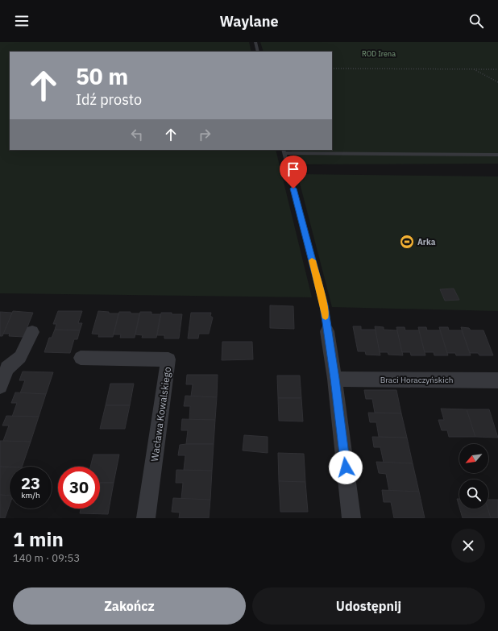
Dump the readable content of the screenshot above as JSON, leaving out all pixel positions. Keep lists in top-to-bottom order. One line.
{"streets":{"street":["Braci Horaczyńskich","Wacława Kowalskiego"]},"parks":["ROD Irena"],"places":{"sports":["Arka"]},"north":"bottom left","page":{"header":"Waylane","turn":["50 m","Idź prosto"],"speed":"23 km/h","limit":"30","heading":["1 min","140 m · 09:53"],"buttons":["Zakończ","Udostępnij"]}}
